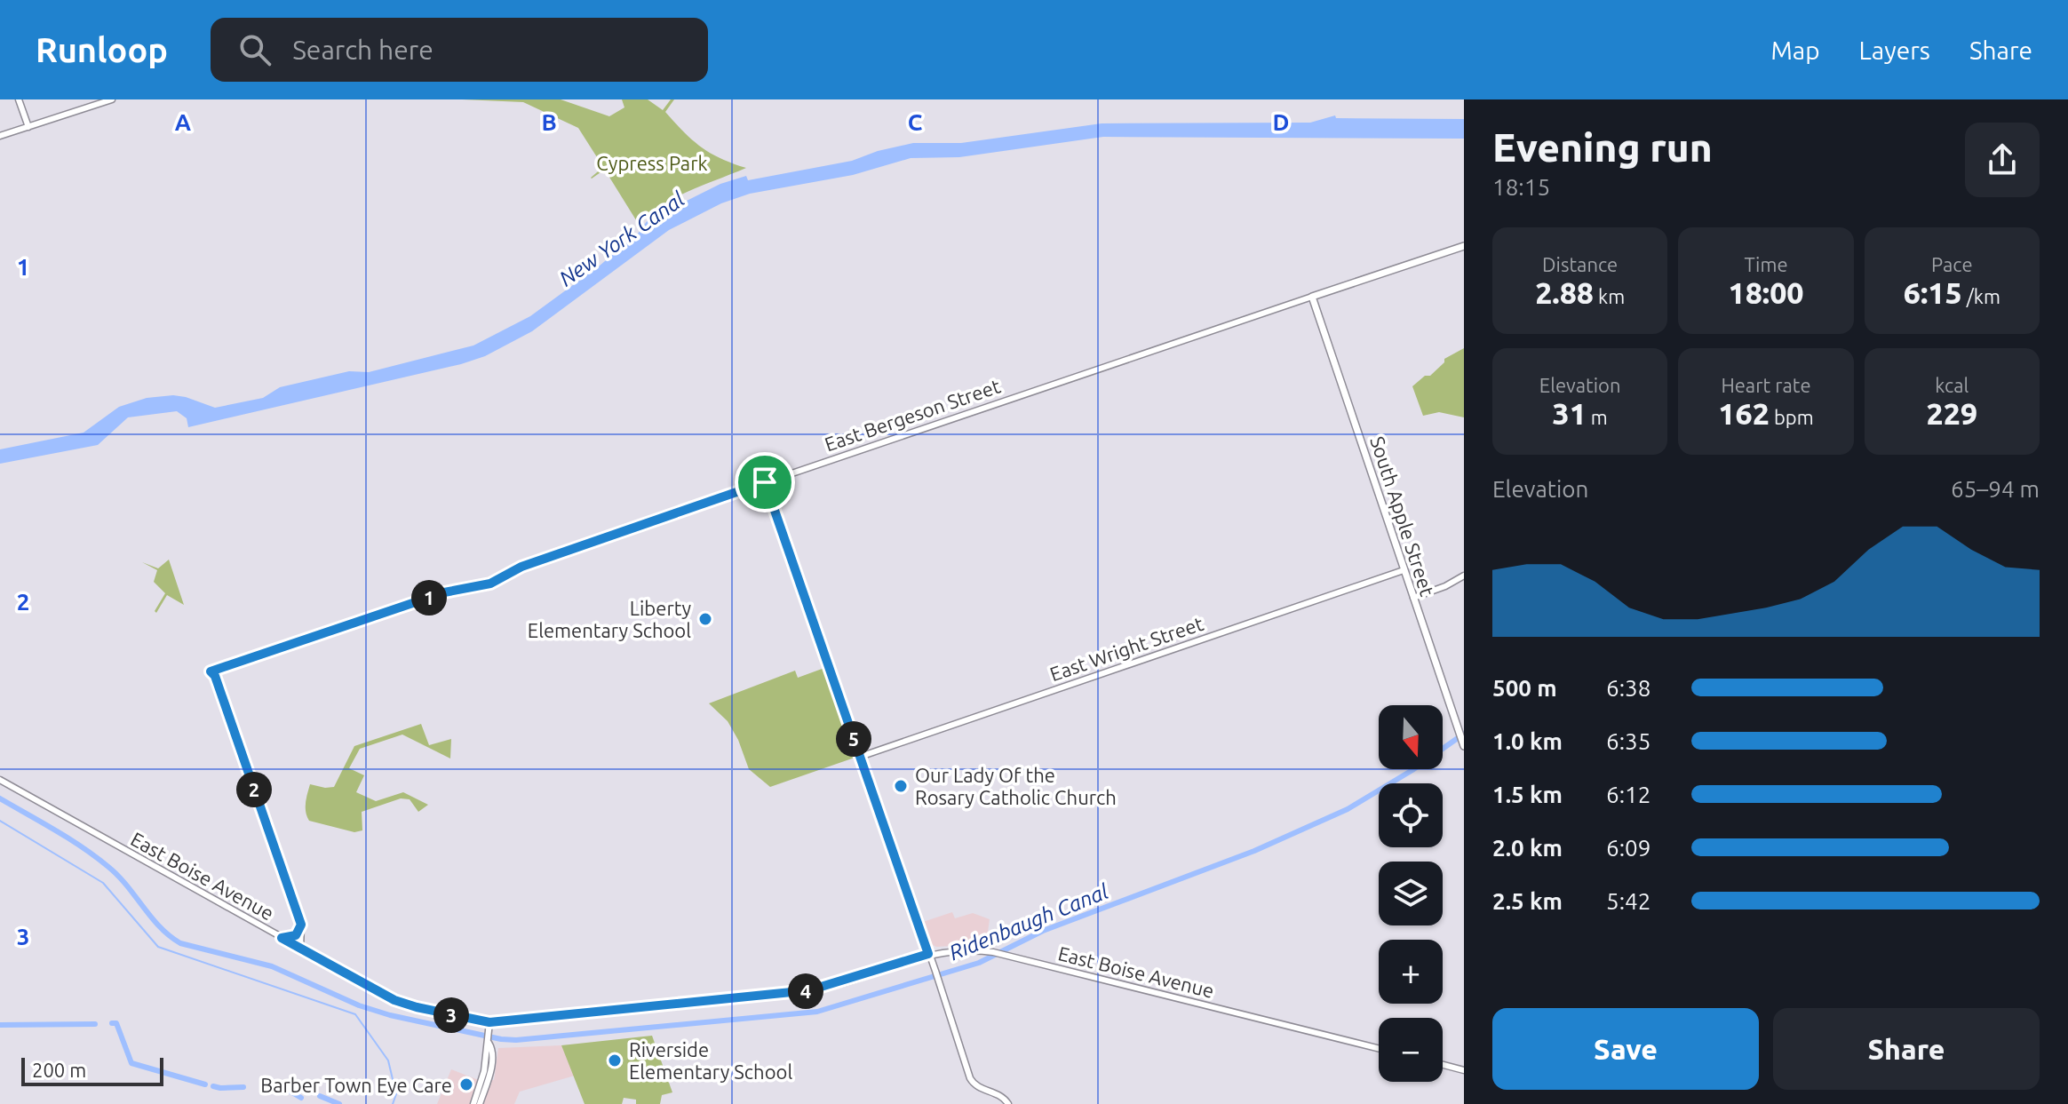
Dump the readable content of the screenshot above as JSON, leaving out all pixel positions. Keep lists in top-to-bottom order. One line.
{"streets":{"main road":["East Bergeson Street","South Apple Street"],"street":["East Wright Street","East Boise Avenue"]},"crossings":[["East Bergeson Street","South Apple Street"],["South Apple Street","East Wright Street"]],"water":["New York Canal","Ridenbaugh Canal"],"parks":["Cypress Park"],"places":["Liberty Elementary School","Our Lady Of the Rosary Catholic Church","Riverside Elementary School","Barber Town Eye Care"],"scale_bar":"200 m","north":"bottom","page":{"header":"Runloop","search":"Search here","nav":["Map","Layers","Share"],"heading":["Evening run","18:15"],"stats":[["Distance","2.88 km"],["Time","18:00"],["Pace","6:15 /km"],["Elevation","31 m"],["Heart rate","162 bpm"],["kcal","229"]],"chart":["Elevation","65–94 m"],"pins":["1","5","2","4","3"],"list":[{"name":"500 m","note":"6:38"},{"name":"1.0 km","note":"6:35"},{"name":"1.5 km","note":"6:12"},{"name":"2.0 km","note":"6:09"},{"name":"2.5 km","note":"5:42"}],"map_buttons":["+","−"],"buttons":["Save","Share"],"scale":"200 m"},"grid":{"columns":["A","B","C","D"],"rows":["1","2","3"]}}
